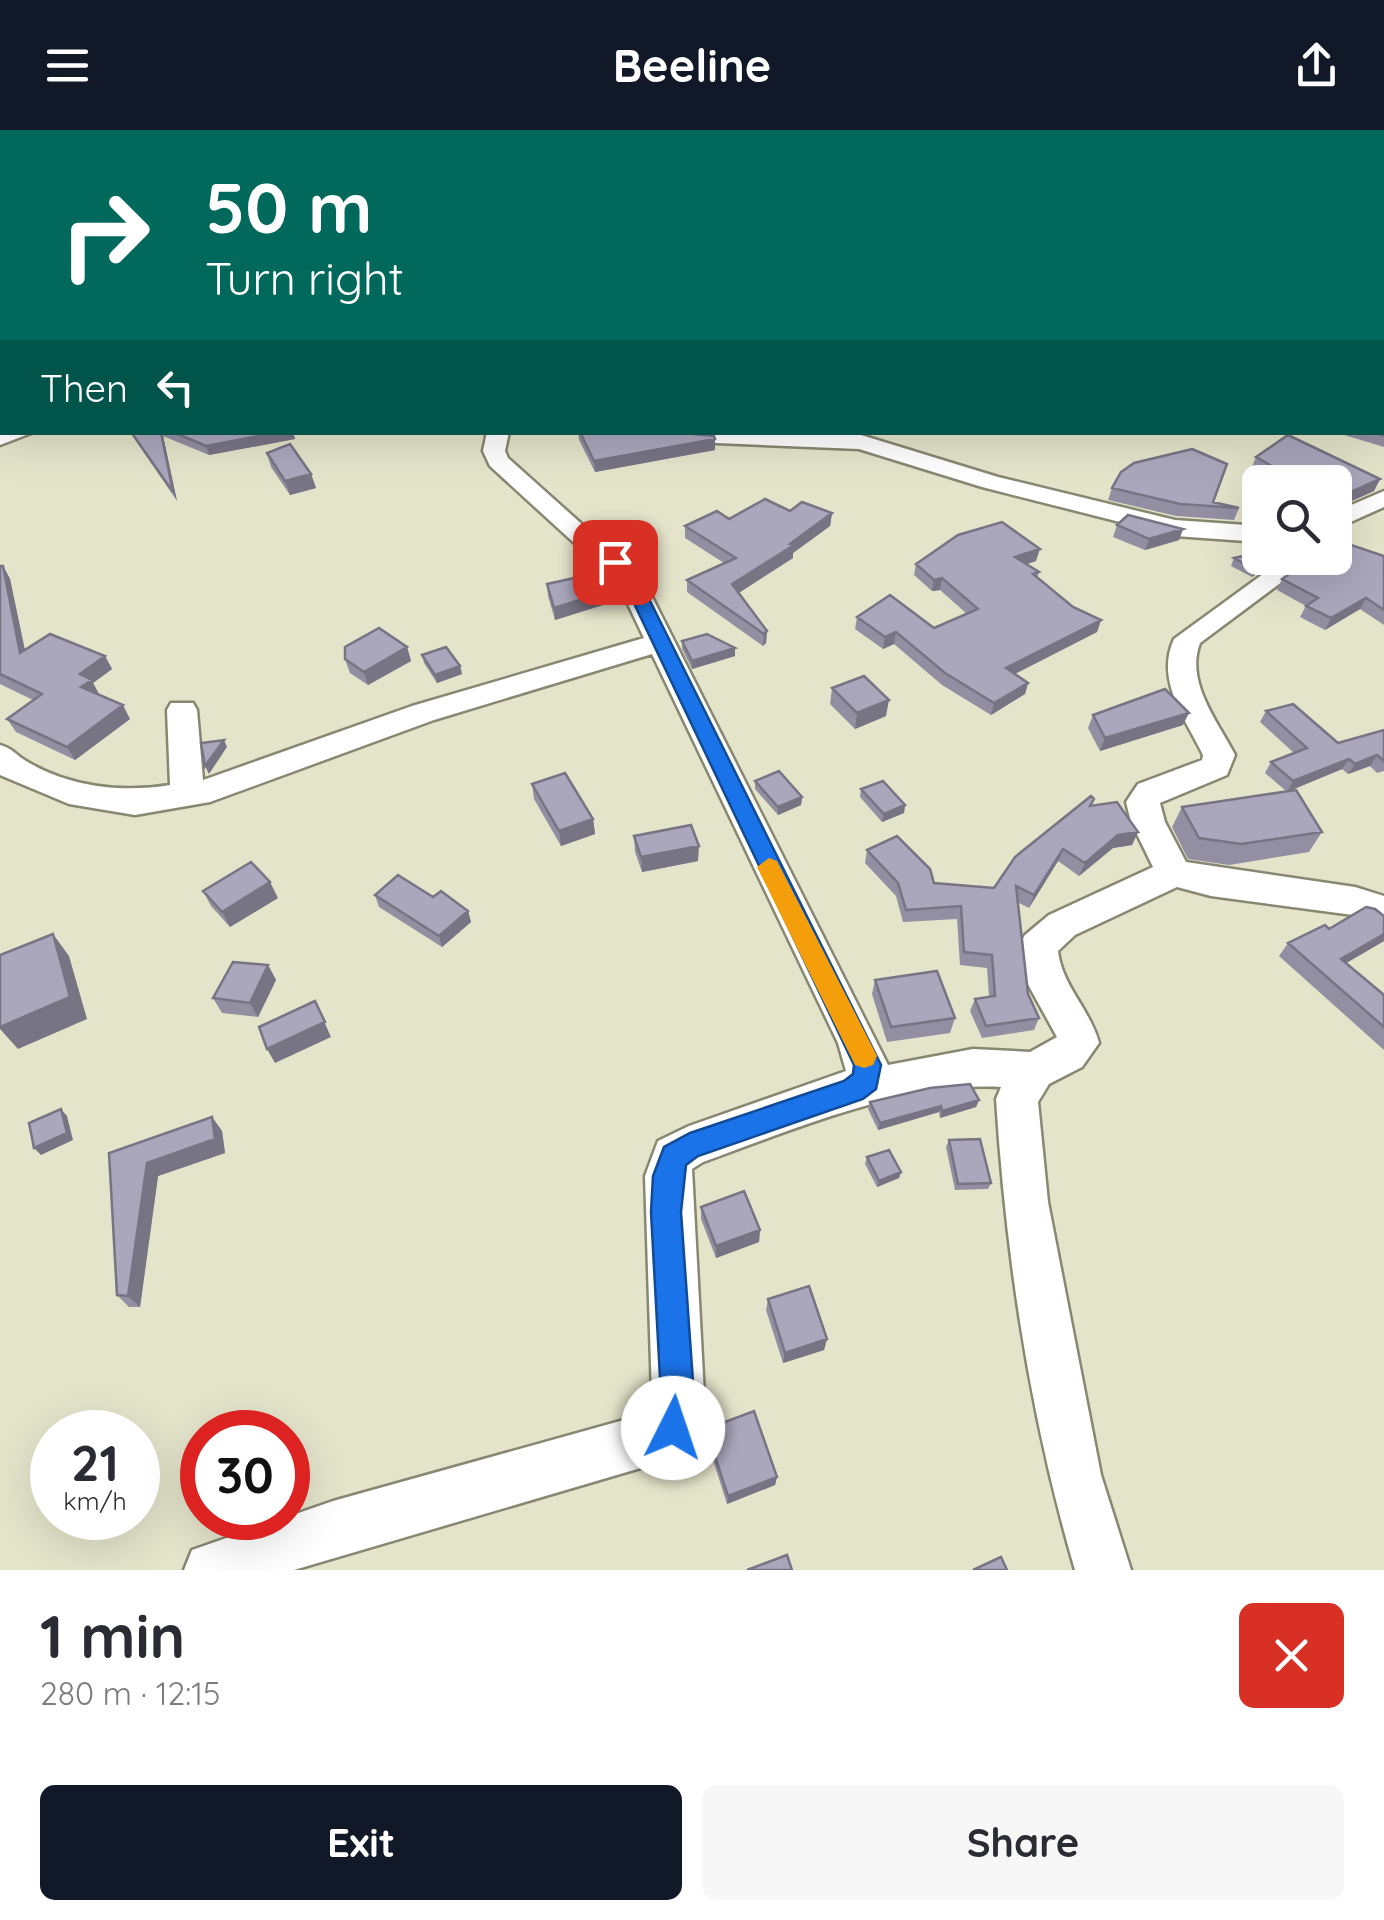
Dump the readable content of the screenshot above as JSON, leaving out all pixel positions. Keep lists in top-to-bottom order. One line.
{"page":{"header":"Beeline","turn":["50 m","Turn right"],"then":"Then","speed":"21 km/h","limit":"30","heading":["1 min","280 m · 12:15"],"buttons":["Exit","Share"]}}
